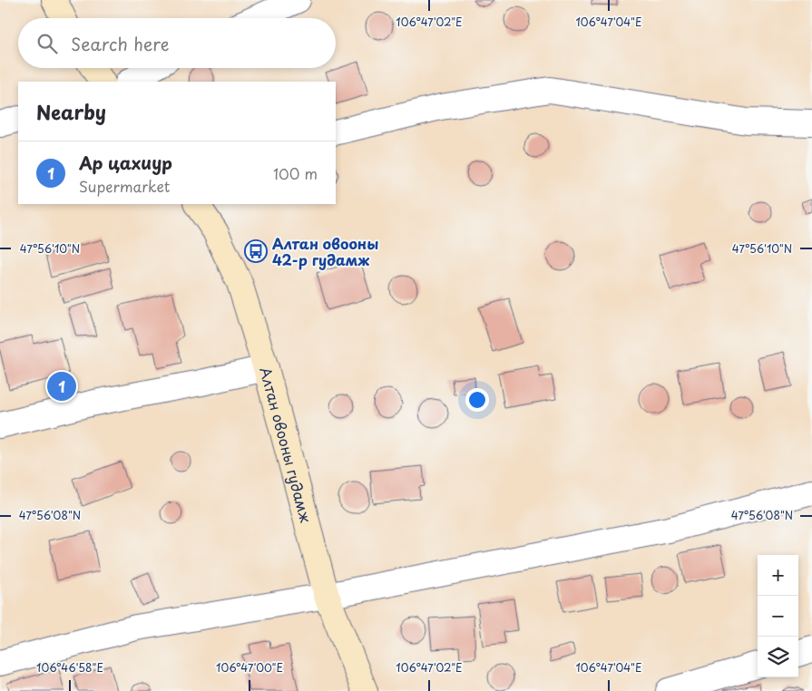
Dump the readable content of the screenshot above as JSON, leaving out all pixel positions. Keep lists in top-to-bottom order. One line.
{"streets":{"main road":["Алтан овооны гудамж"]},"places":{"bus stop":["Алтан овооны 42-р гудамж"]},"page":{"search":"Search here","heading":"Nearby","list":[{"mark":"1","name":"Ар цахиур","note":"Supermarket","value":"100 m"}],"pins":"1","map_buttons":["+","−"]},"coordinates":["106°47'02\"E","106°47'04\"E","47°56'10\"N","47°56'08\"N","106°46'58\"E","106°47'00\"E"]}
